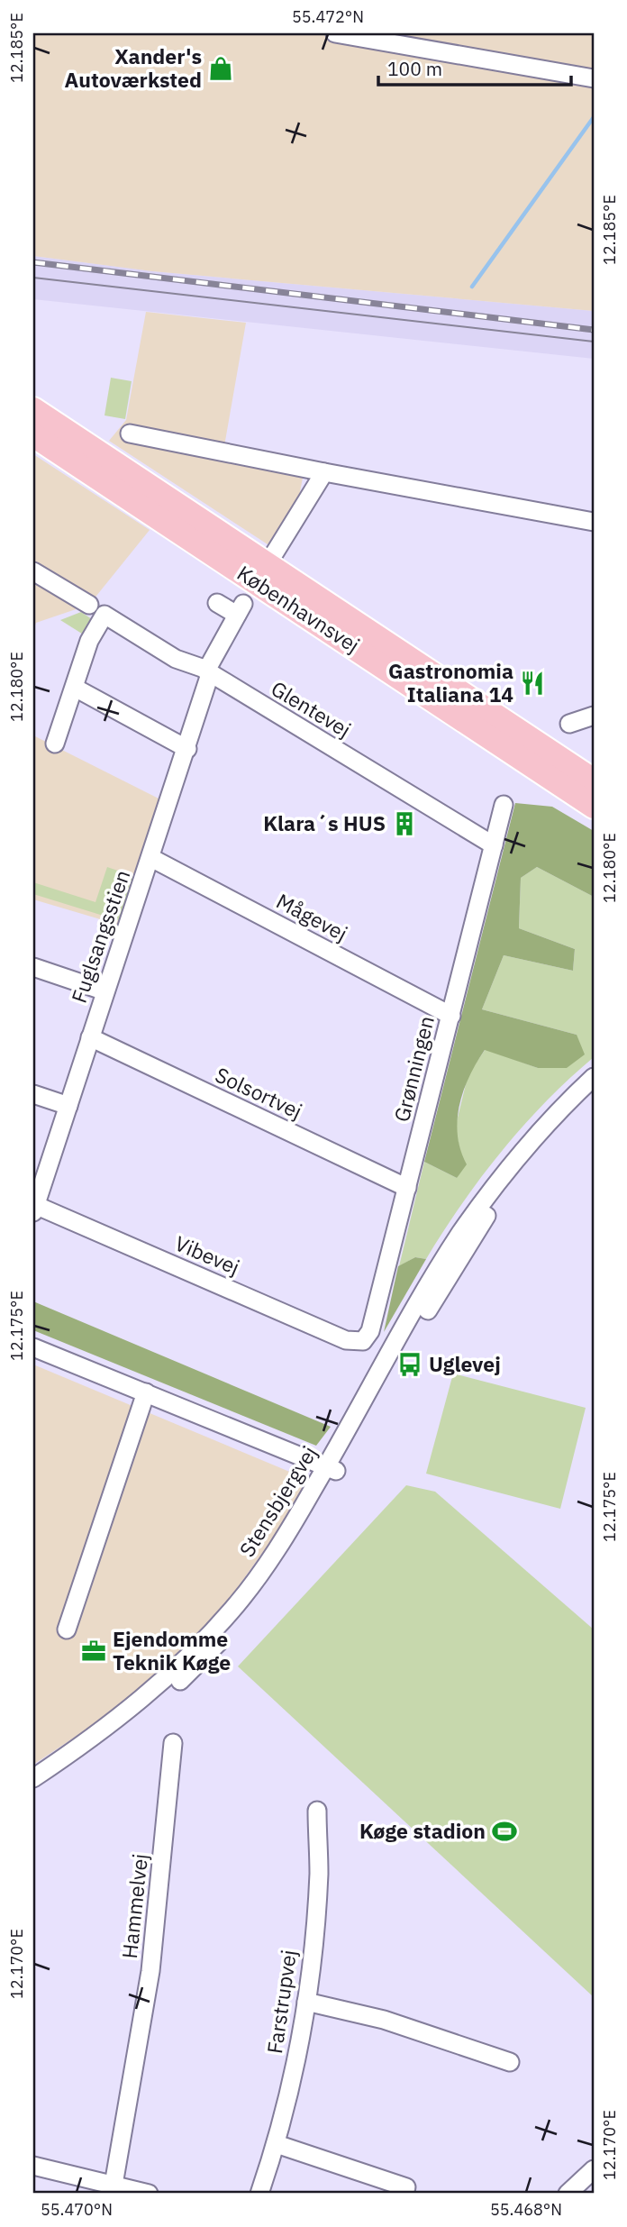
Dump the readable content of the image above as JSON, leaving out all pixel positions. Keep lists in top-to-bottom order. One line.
{"streets":{"main road":["Københavnsvej"],"street":["Glentevej","Mågevej","Fuglsangsstien","Grønningen","Solsortvej","Vibevej","Stensbjergvej","Hammelvej","Farstrupvej"]},"crossings":[["Glentevej","Fuglsangsstien"],["Glentevej","Grønningen"],["Mågevej","Fuglsangsstien"],["Mågevej","Grønningen"],["Fuglsangsstien","Solsortvej"],["Fuglsangsstien","Vibevej"],["Grønningen","Solsortvej"],["Grønningen","Vibevej"]],"places":{"shop":["Xander's Autoværksted"],"restaurant":["Gastronomia Italiana 14"],"building":["Klara´s HUS"],"bus stop":["Uglevej"],"office":["Ejendomme Teknik Køge"],"sports":["Køge stadion"]},"scale_bar":"100 m","coordinates":["55.472°N","12.185°E","12.180°E","12.175°E","12.170°E","55.470°N","55.468°N"]}
